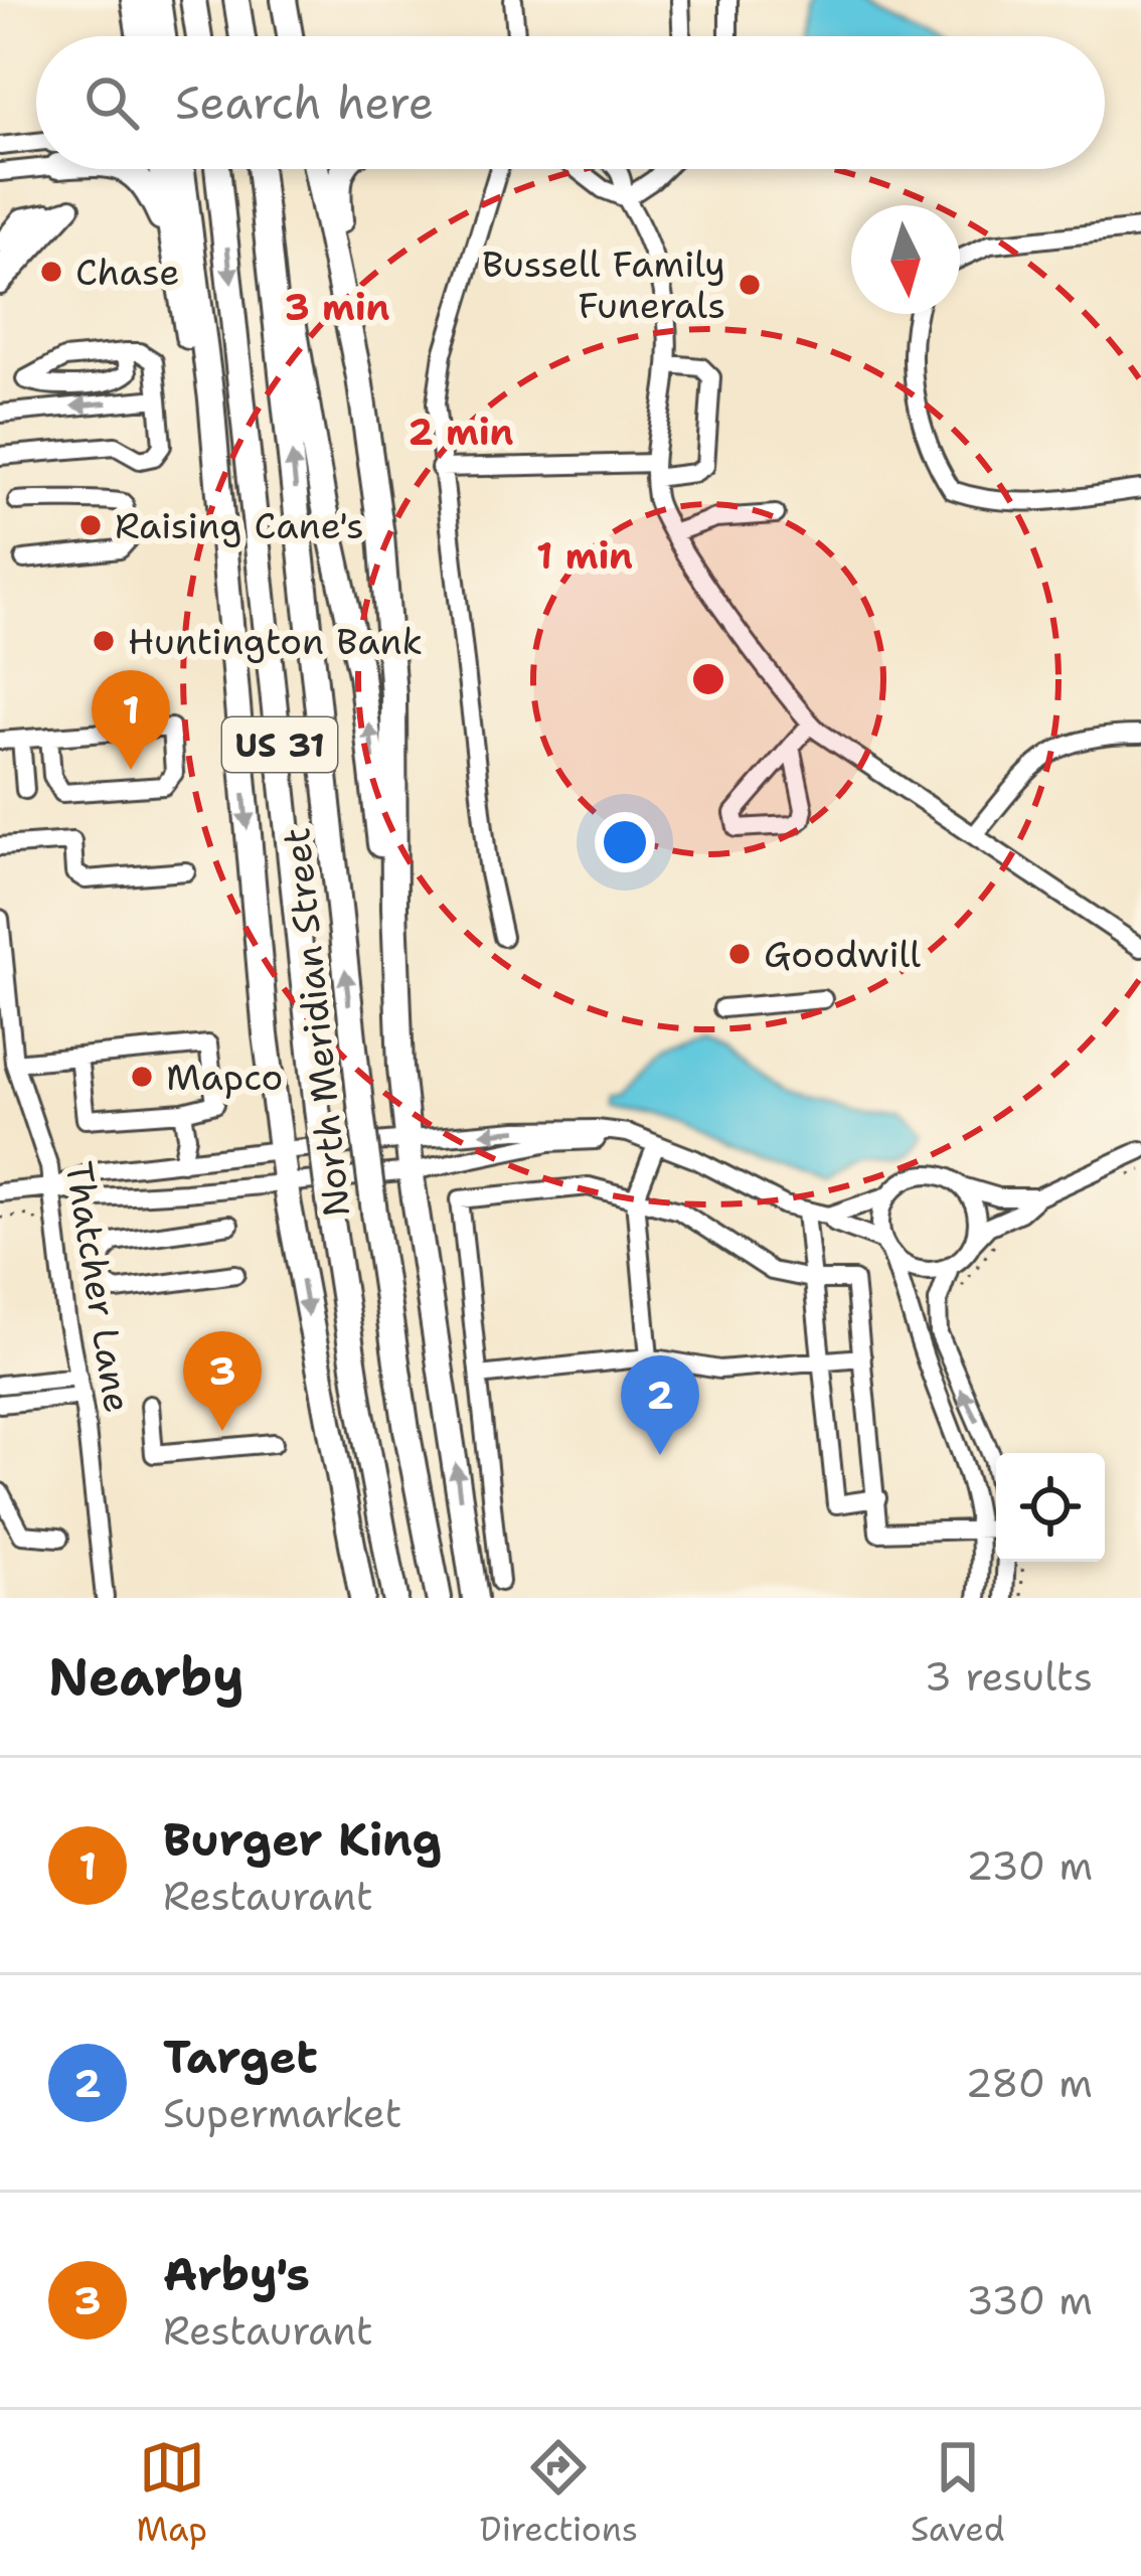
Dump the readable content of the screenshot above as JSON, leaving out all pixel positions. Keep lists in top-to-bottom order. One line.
{"streets":{"highway":["US 31","North Meridian Street"],"street":["Thatcher Lane"]},"places":["Chase","Bussell Family Funerals","Raising Cane's","Huntington Bank","Goodwill","Mapco"],"north":"bottom","page":{"search":"Search here","pins":["1","3","2"],"heading":["Nearby","3 results"],"list":[{"mark":"1","name":"Burger King","note":"Restaurant","value":"230 m"},{"mark":"2","name":"Target","note":"Supermarket","value":"280 m"},{"mark":"3","name":"Arby's","note":"Restaurant","value":"330 m"}],"nav":["Map","Directions","Saved"]},"rings":["3 min","2 min","1 min"]}
